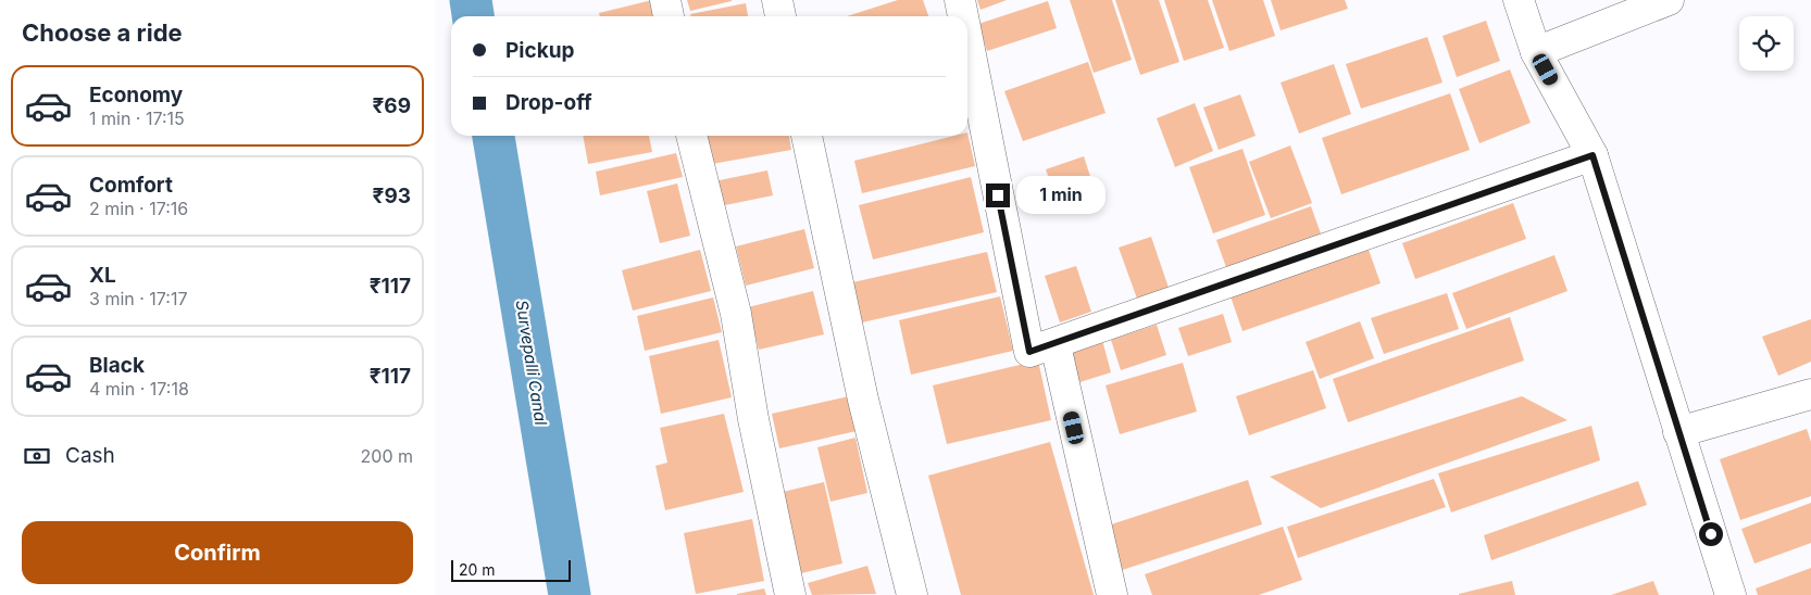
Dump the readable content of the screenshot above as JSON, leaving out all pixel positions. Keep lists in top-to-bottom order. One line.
{"water":["Survepalli Canal"],"scale_bar":"20 m","page":{"heading":"Choose a ride","banner":["Pickup","Drop-off"],"list":[{"name":"Economy","note":"1 min · 17:15","value":"₹69"},{"name":"Comfort","note":"2 min · 17:16","value":"₹93"},{"name":"XL","note":"3 min · 17:17","value":"₹117"},{"name":"Black","note":"4 min · 17:18","value":"₹117"}],"bubble":"1 min","pay":["Cash","200 m"],"buttons":"Confirm","scale":"20 m"}}
